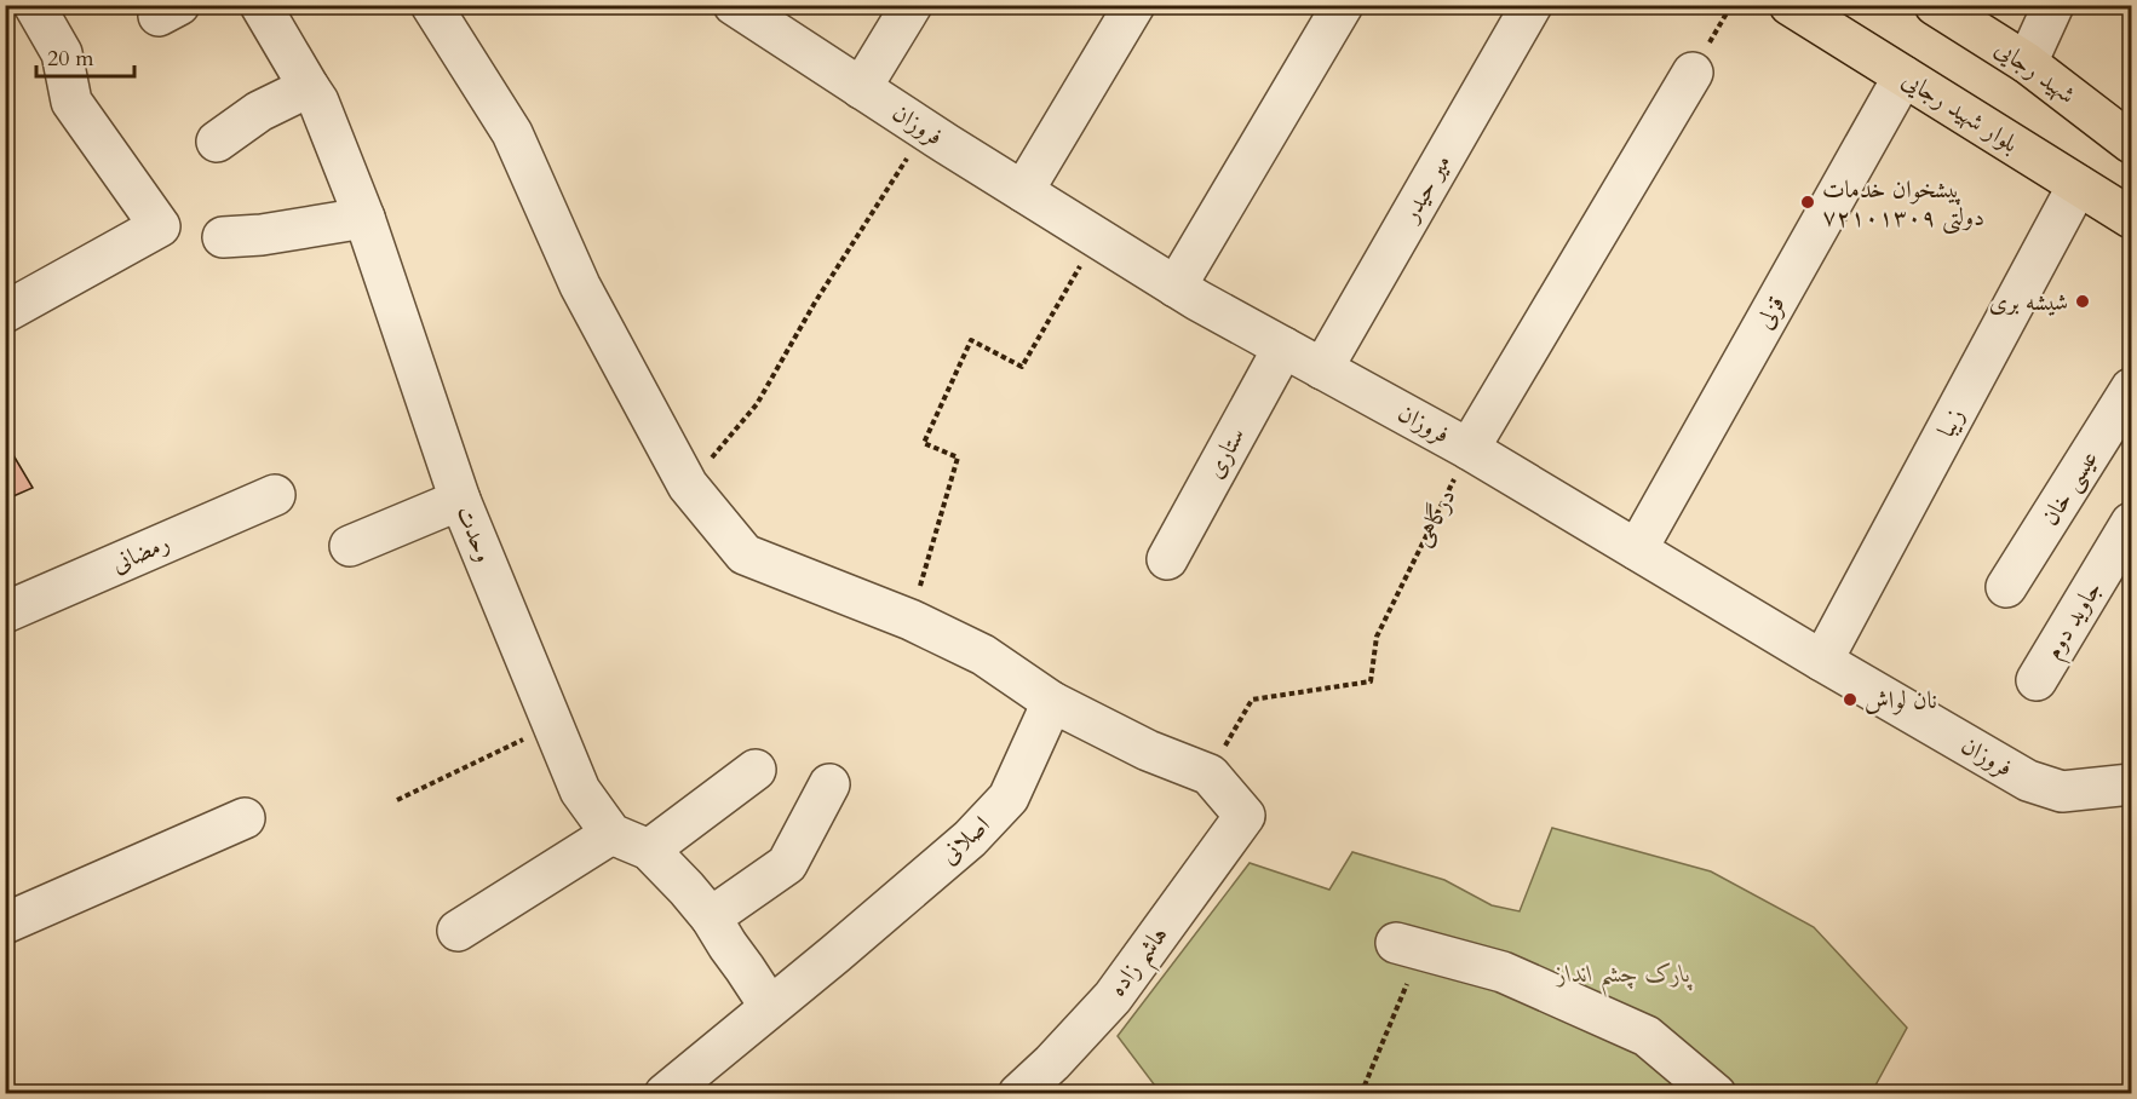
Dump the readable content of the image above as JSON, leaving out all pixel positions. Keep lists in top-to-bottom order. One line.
{"streets":{"highway":["شهید رجایی","بلوار شهید رجایی"],"street":["فروزان","میر حیدر","قزلی","زیبا","ستاری","عیسی خان","وحدت","رمضانی","جاوید دوم","اصلانی","هاشم زاده"],"path":["درگاهی"]},"crossings":[["بلوار شهید رجایی","قزلی"],["بلوار شهید رجایی","زیبا"],["فروزان","میر حیدر"],["فروزان","قزلی"],["فروزان","زیبا"],["فروزان","ستاری"],["فروزان","درگاهی"],["درگاهی","هاشم زاده"]],"parks":["پارک چشم انداز"],"places":["پیشخوان خدمات دولتی ۷۲۱۰۱۳۰۹","شیشه بری","نان لواش"],"scale_bar":"20 m"}
